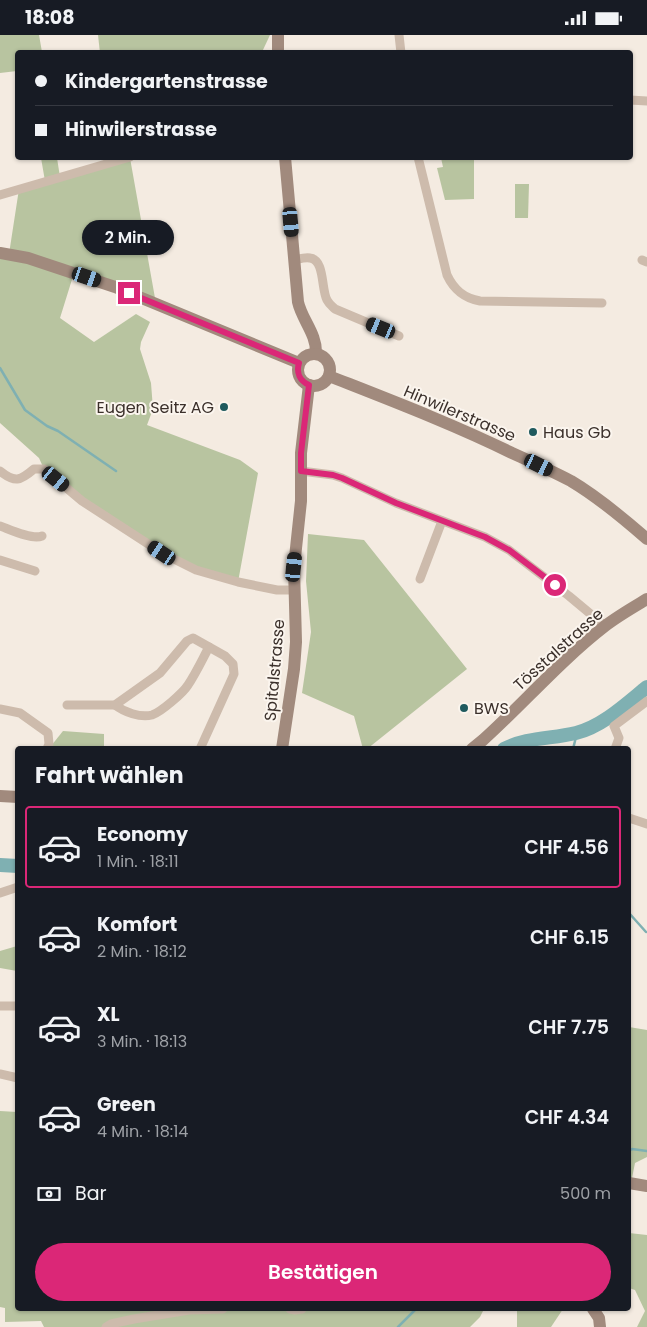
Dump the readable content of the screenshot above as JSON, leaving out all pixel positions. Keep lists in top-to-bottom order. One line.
{"streets":{"main road":["Hinwilerstrasse","Tösstalstrasse","Spitalstrasse"]},"crossings":[["Hinwilerstrasse","Spitalstrasse"]],"places":["Eugen Seitz AG","Haus Gb","BWS"],"page":{"status":"18:08","banner":["Kindergartenstrasse","Hinwilerstrasse"],"bubble":"2 Min.","heading":"Fahrt wählen","list":[{"name":"Economy","note":"1 Min. · 18:11","value":"CHF 4.56"},{"name":"Komfort","note":"2 Min. · 18:12","value":"CHF 6.15"},{"name":"XL","note":"3 Min. · 18:13","value":"CHF 7.75"},{"name":"Green","note":"4 Min. · 18:14","value":"CHF 4.34"}],"pay":["Bar","500 m"],"buttons":"Bestätigen"}}
